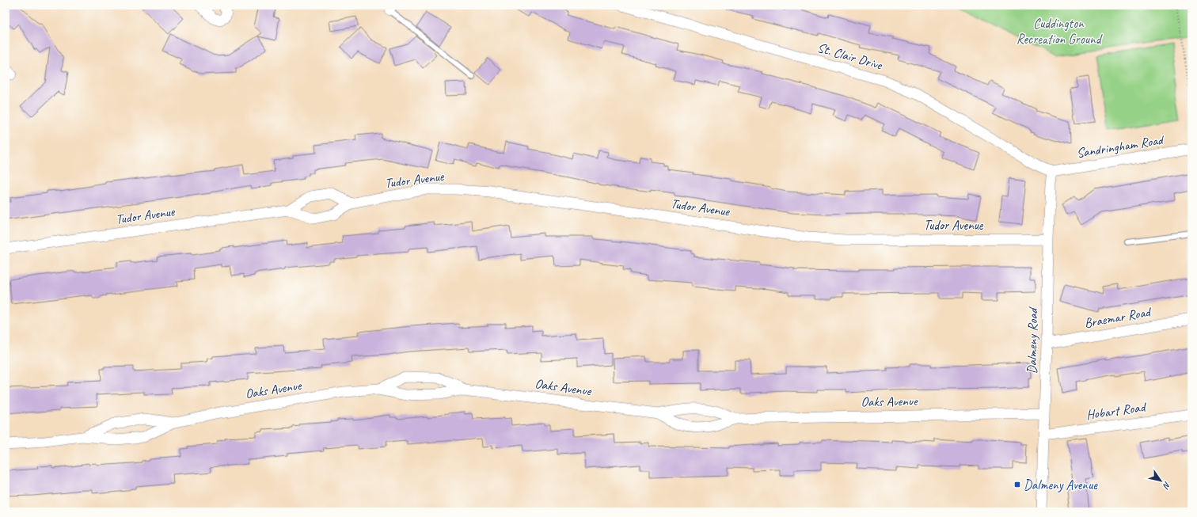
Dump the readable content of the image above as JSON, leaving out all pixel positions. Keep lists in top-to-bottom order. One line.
{"streets":{"street":["St. Clair Drive","Sandringham Road","Tudor Avenue","Braemar Road","Dalmeny Road","Oaks Avenue","Hobart Road"]},"crossings":[["St. Clair Drive","Sandringham Road"],["St. Clair Drive","Dalmeny Road"],["Sandringham Road","Dalmeny Road"],["Tudor Avenue","Dalmeny Road"],["Braemar Road","Dalmeny Road"],["Dalmeny Road","Oaks Avenue"],["Dalmeny Road","Hobart Road"]],"parks":["Cuddington Recreation Ground"],"places":{"transit":["Dalmeny Avenue"]},"north":"bottom right"}
